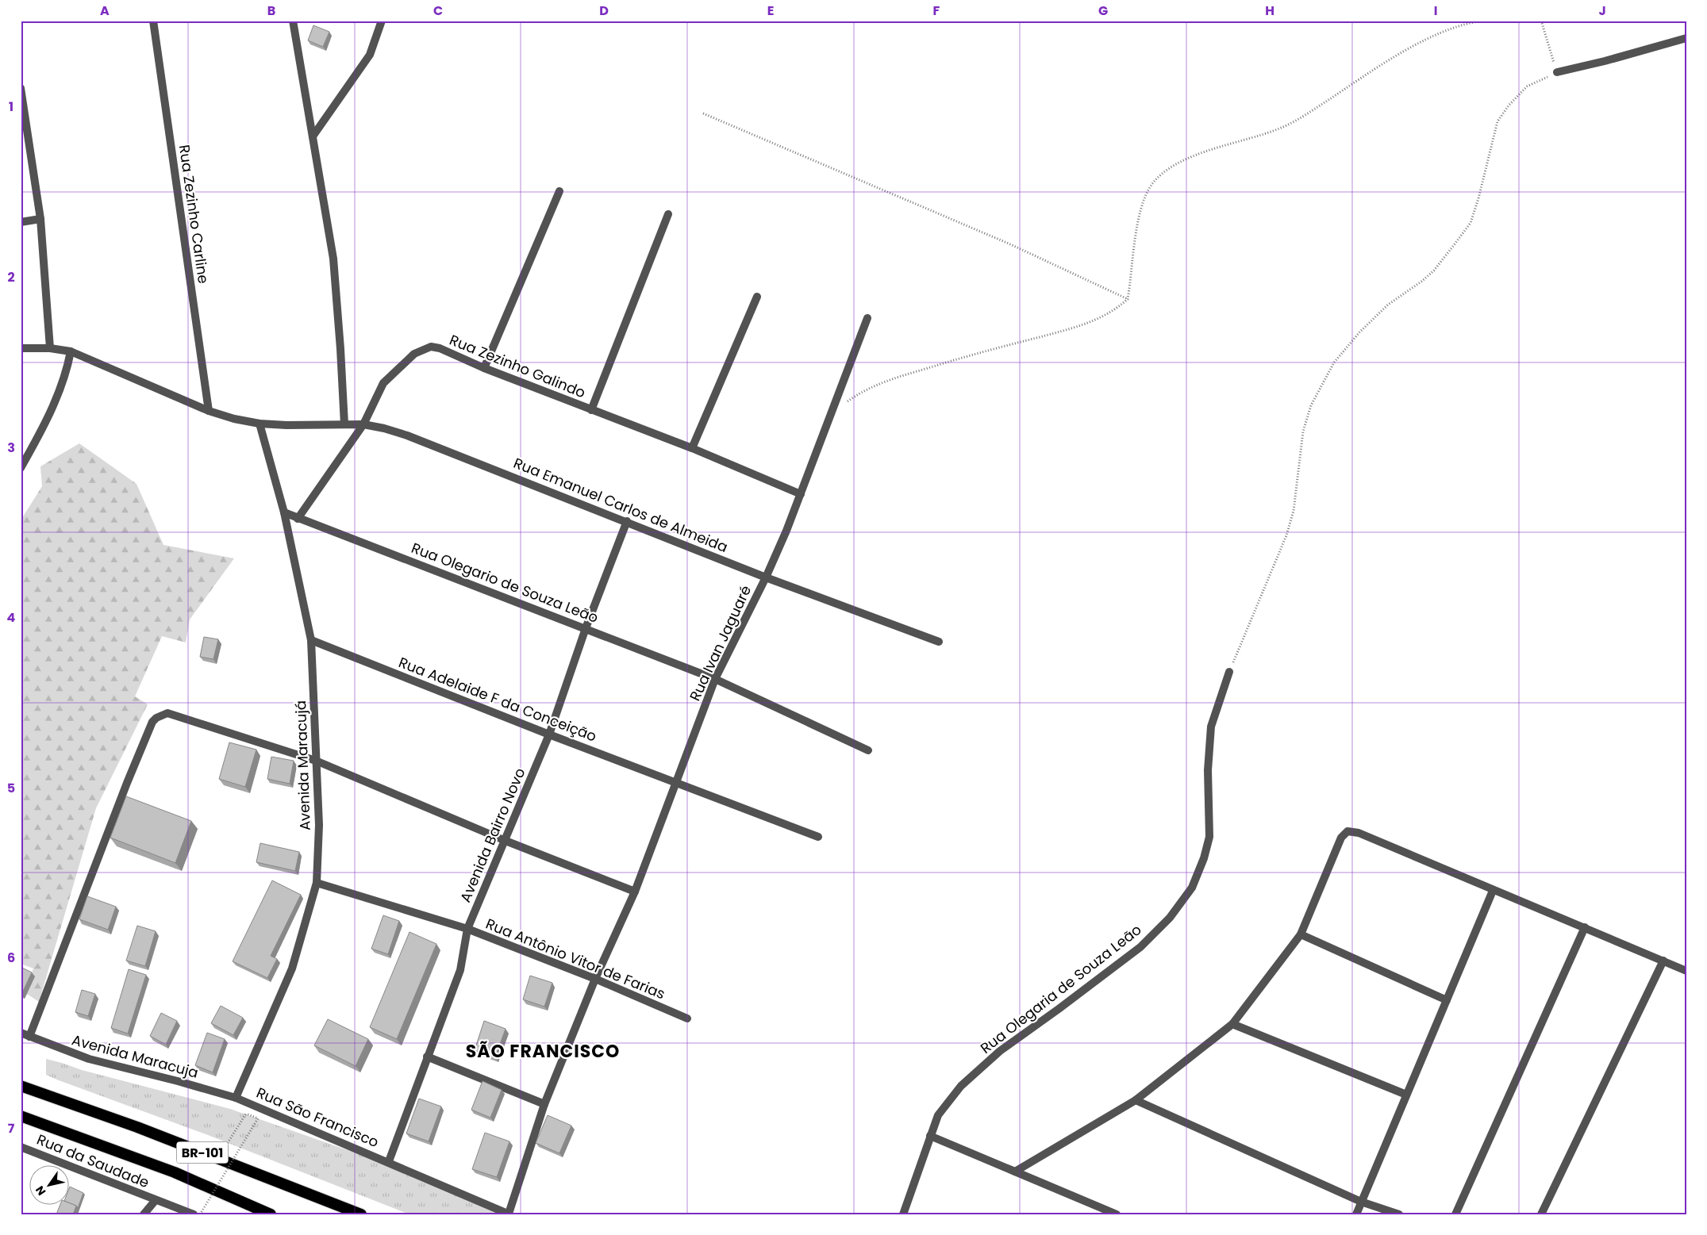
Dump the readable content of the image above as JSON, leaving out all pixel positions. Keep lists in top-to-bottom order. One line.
{"streets":{"highway":["BR-101"],"street":["Rua Zezinho Carline","Rua Zezinho Galindo","Rua Emanuel Carlos de Almeida","Rua Olegario de Souza Leão","Rua Ivan Jaguaré","Rua Adelaide F da Conceição","Avenida Maracujá","Avenida Bairro Novo","Rua Antônio Vitor de Farias","Rua Olegaria de Souza Leão","Avenida Maracuja","Rua São Francisco","Rua da Saudade"]},"crossings":[["Rua Zezinho Carline","Rua Emanuel Carlos de Almeida"],["Rua Zezinho Galindo","Rua Emanuel Carlos de Almeida"],["Rua Zezinho Galindo","Rua Olegario de Souza Leão"],["Rua Zezinho Galindo","Rua Ivan Jaguaré"],["Rua Emanuel Carlos de Almeida","Rua Ivan Jaguaré"],["Rua Emanuel Carlos de Almeida","Avenida Maracujá"],["Rua Emanuel Carlos de Almeida","Avenida Bairro Novo"],["Rua Olegario de Souza Leão","Rua Ivan Jaguaré"],["Rua Olegario de Souza Leão","Avenida Maracujá"],["Rua Olegario de Souza Leão","Avenida Bairro Novo"],["Rua Ivan Jaguaré","Rua Adelaide F da Conceição"],["Rua Ivan Jaguaré","Rua Antônio Vitor de Farias"],["Rua Ivan Jaguaré","Rua São Francisco"],["Rua Adelaide F da Conceição","Avenida Maracujá"],["Rua Adelaide F da Conceição","Avenida Bairro Novo"],["Avenida Maracujá","Rua Antônio Vitor de Farias"],["Avenida Maracujá","Avenida Maracuja"],["Avenida Maracujá","Rua São Francisco"],["Avenida Bairro Novo","Rua Antônio Vitor de Farias"],["Avenida Bairro Novo","Rua São Francisco"],["Avenida Maracuja","Rua São Francisco"]],"districts":["SÃO FRANCISCO"],"north":"bottom left","grid":{"columns":["A","B","C","D","E","F","G","H","I","J"],"rows":["1","2","3","4","5","6","7"]}}
